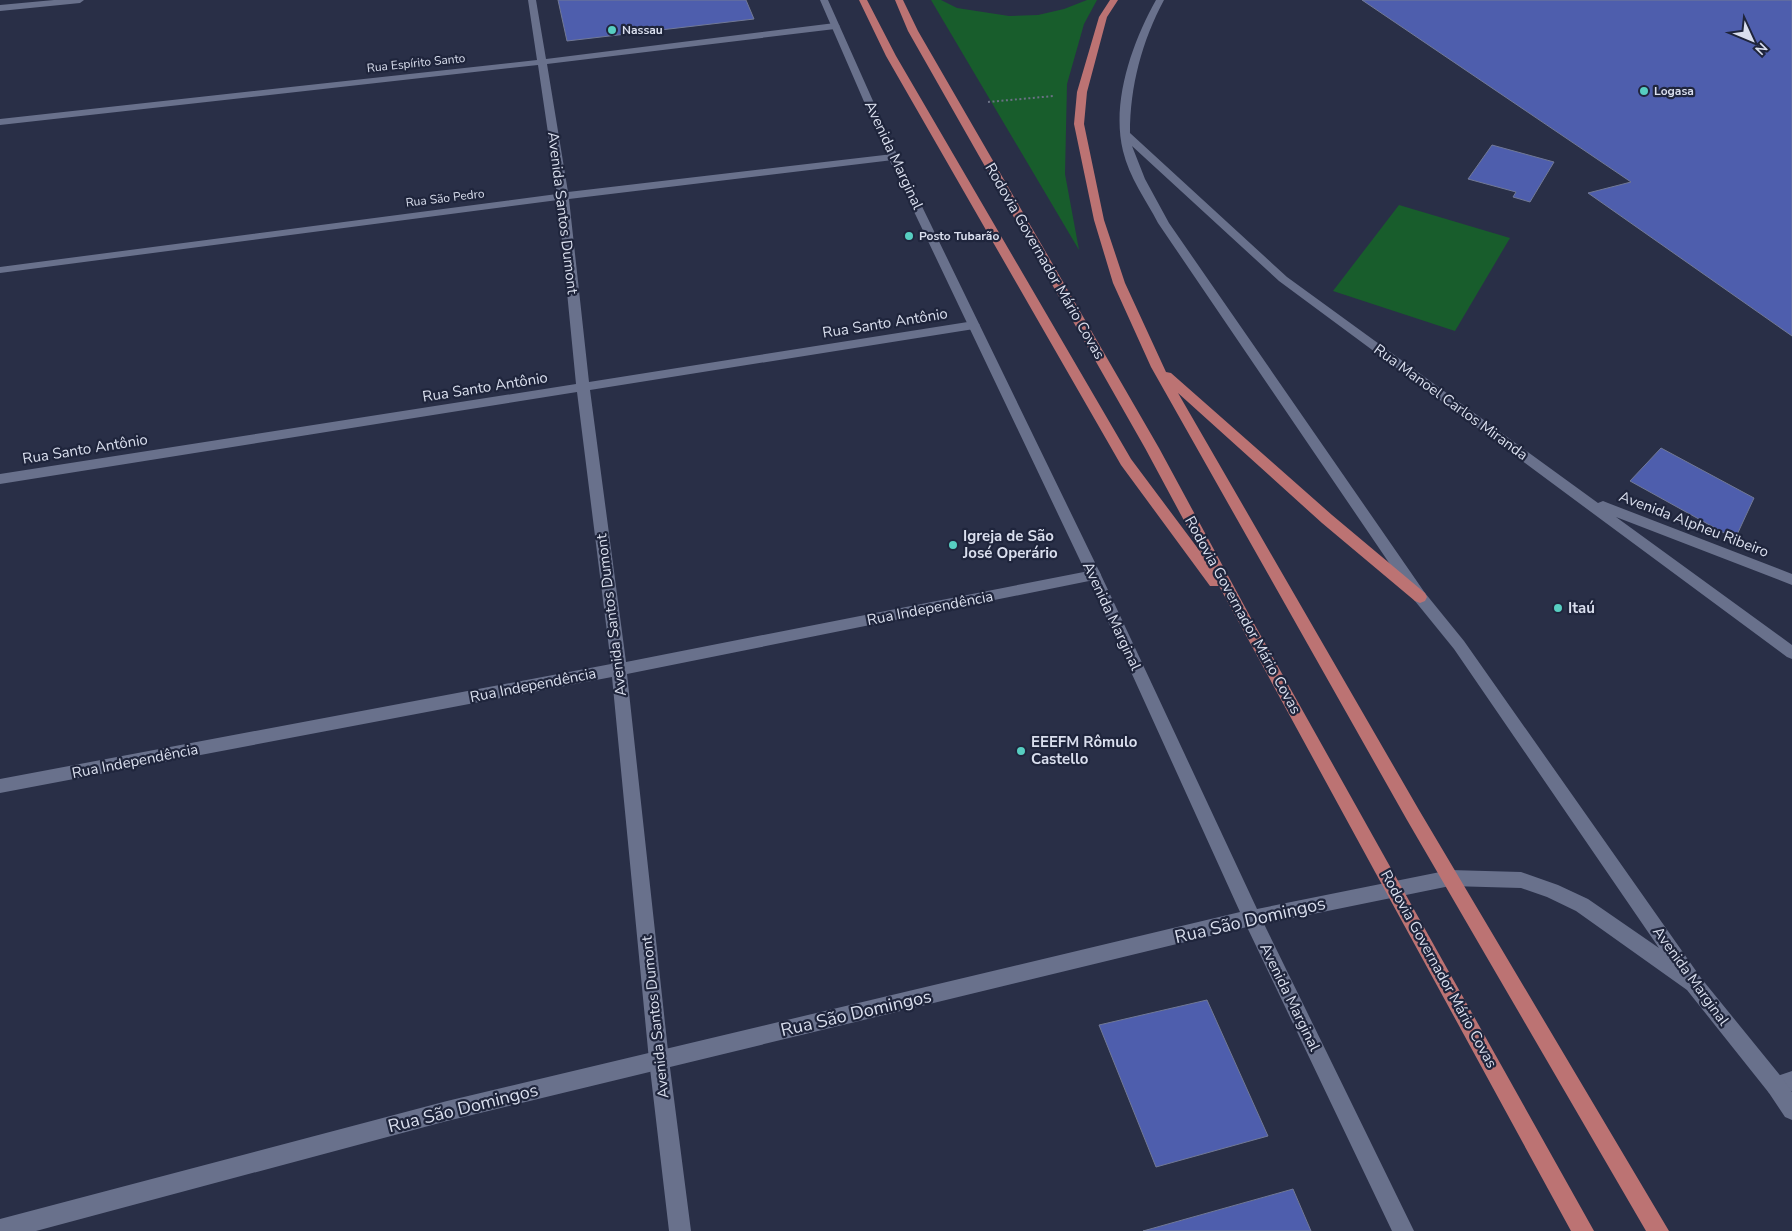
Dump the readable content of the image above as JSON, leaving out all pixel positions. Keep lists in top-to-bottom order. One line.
{"streets":{"main road":["Rodovia Governador Mário Covas"],"street":["Rua Espírito Santo","Avenida Marginal","Rua São Pedro","Avenida Santos Dumont","Rua Santo Antônio","Rua Manoel Carlos Miranda","Avenida Alpheu Ribeiro","Rua Independência","Rua São Domingos"]},"crossings":[["Rua Espírito Santo","Avenida Marginal"],["Rua Espírito Santo","Avenida Santos Dumont"],["Avenida Marginal","Rua São Pedro"],["Avenida Marginal","Rua Santo Antônio"],["Avenida Marginal","Rua Manoel Carlos Miranda"],["Avenida Marginal","Rua Independência"],["Avenida Marginal","Rua São Domingos"],["Rua São Pedro","Avenida Santos Dumont"],["Avenida Santos Dumont","Rua Santo Antônio"],["Avenida Santos Dumont","Rua Independência"],["Avenida Santos Dumont","Rua São Domingos"],["Rodovia Governador Mário Covas","Rua São Domingos"],["Rua Manoel Carlos Miranda","Avenida Alpheu Ribeiro"]],"places":["Nassau","Logasa","Posto Tubarão","Igreja de São José Operário","Itaú","EEEFM Rômulo Castello"],"north":"bottom right"}
